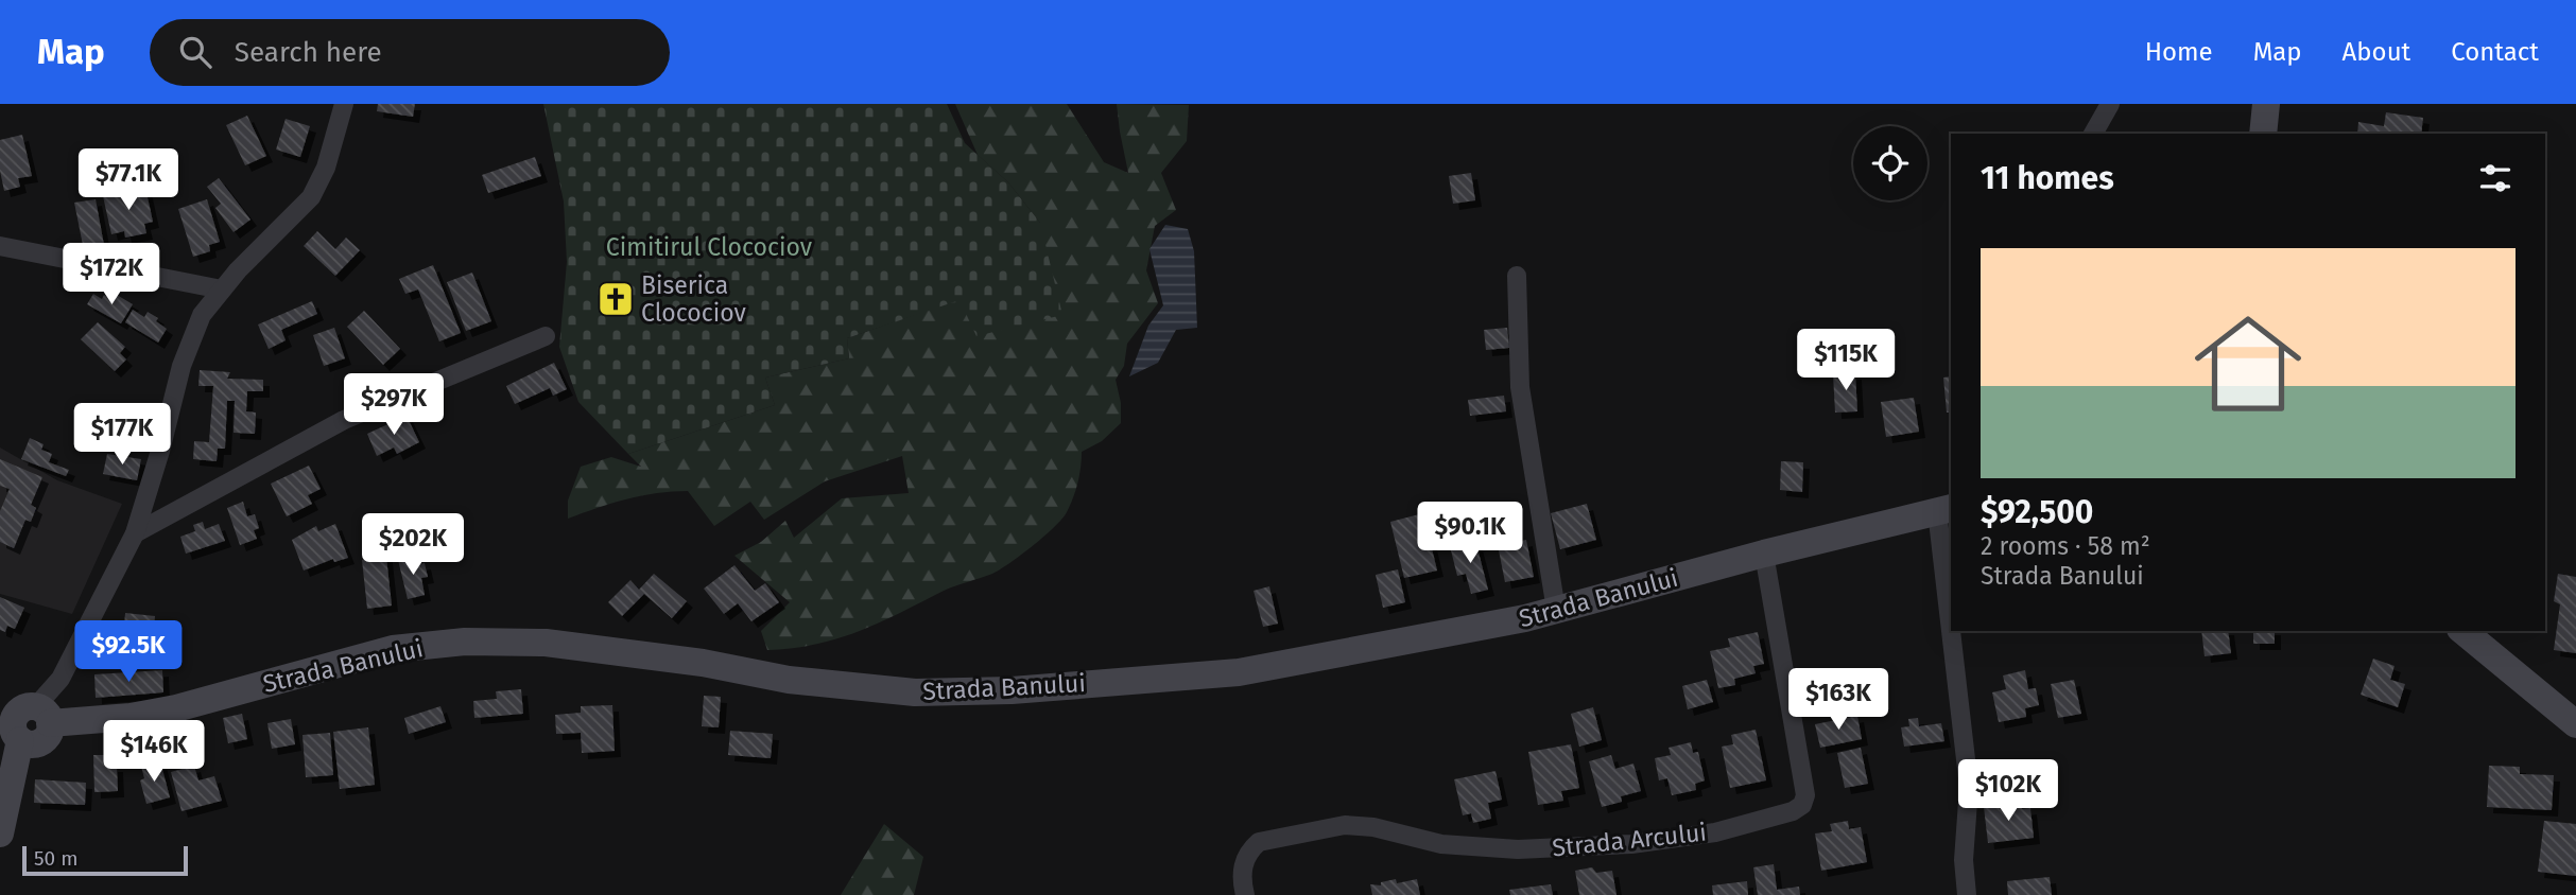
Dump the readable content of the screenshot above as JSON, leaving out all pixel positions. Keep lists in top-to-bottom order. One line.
{"streets":{"street":["Strada Banului","Strada Arcului"]},"crossings":[["Strada Banului","Strada Arcului"]],"parks":["Cimitirul Clocociov"],"places":{"church":["Biserica Clocociov"]},"scale_bar":"50 m","page":{"header":"Map","search":"Search here","nav":["Home","Map","About","Contact"],"heading":"11 homes","price":["$77.1K","$172K","$115K","$297K","$177K","$90.1K","$202K","$92.5K","$163K","$146K","$102K"],"list":[{"name":"$92,500","note":"2 rooms · 58 m² · Strada Banului"}],"scale":"50 m"}}
